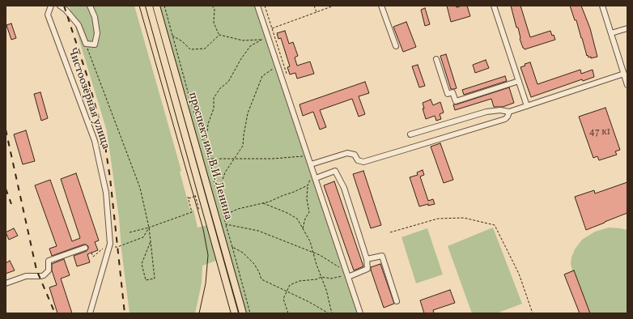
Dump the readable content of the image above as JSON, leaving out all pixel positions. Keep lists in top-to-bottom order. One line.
{"streets":{"main road":["проспект им. В.И. Ленина"],"street":["Чистоозёрная улица"]},"house_numbers":["47 к1"]}
